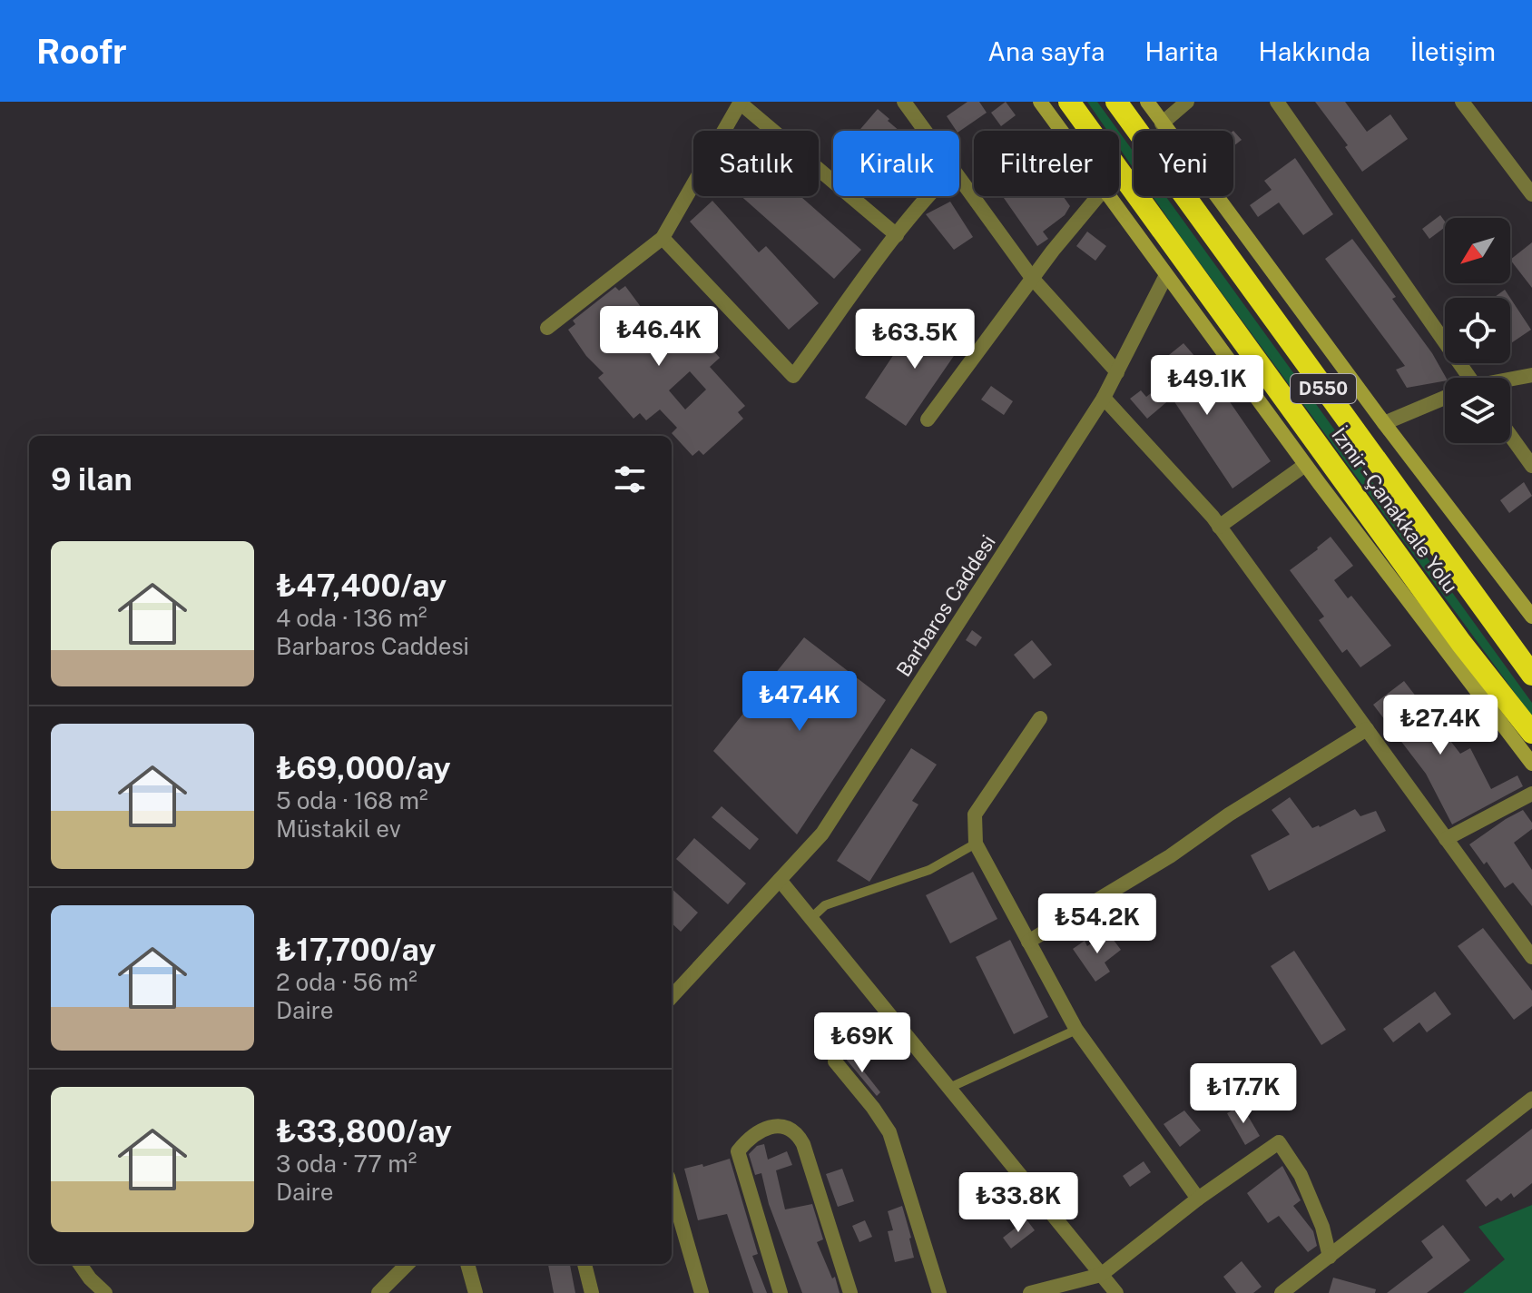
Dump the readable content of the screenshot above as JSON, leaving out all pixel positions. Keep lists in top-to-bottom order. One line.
{"streets":{"highway":["D550","İzmir - Çanakkale Yolu"],"street":["Barbaros Caddesi"]},"north":"bottom left","page":{"header":"Roofr","nav":["Ana sayfa","Harita","Hakkında","İletişim"],"chip":["Satılık","Kiralık","Filtreler","Yeni"],"price":["₺46.4K","₺63.5K","₺49.1K","₺47.4K","₺27.4K","₺54.2K","₺69K","₺17.7K","₺33.8K"],"heading":"9 ilan","list":[{"name":"₺47,400/ay","note":"4 oda · 136 m² · Barbaros Caddesi"},{"name":"₺69,000/ay","note":"5 oda · 168 m² · Müstakil ev"},{"name":"₺17,700/ay","note":"2 oda · 56 m² · Daire"},{"name":"₺33,800/ay","note":"3 oda · 77 m² · Daire"}]}}
